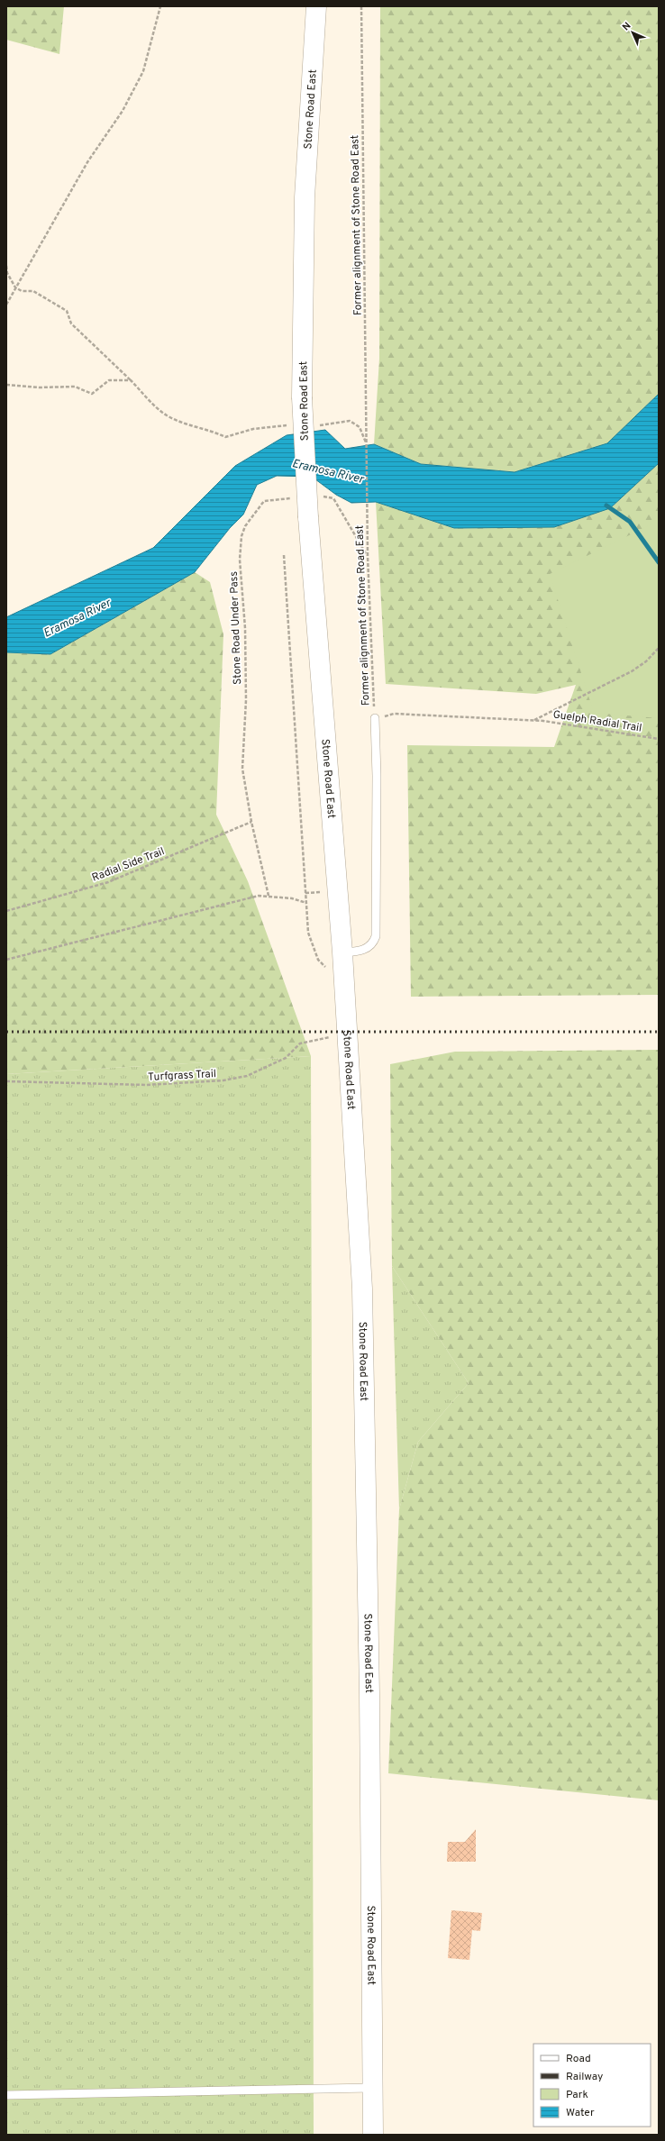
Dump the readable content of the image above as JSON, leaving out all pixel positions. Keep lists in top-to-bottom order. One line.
{"streets":{"main road":["Stone Road East"],"path":["Former alignment of Stone Road East","Stone Road Under Pass","Guelph Radial Trail","Radial Side Trail","Turfgrass Trail"]},"crossings":[["Stone Road East","Turfgrass Trail"],["Former alignment of Stone Road East","Guelph Radial Trail"],["Stone Road Under Pass","Radial Side Trail"]],"water":["Eramosa River"],"legend":["Road","Railway","Park","Water"],"north":"top left"}
